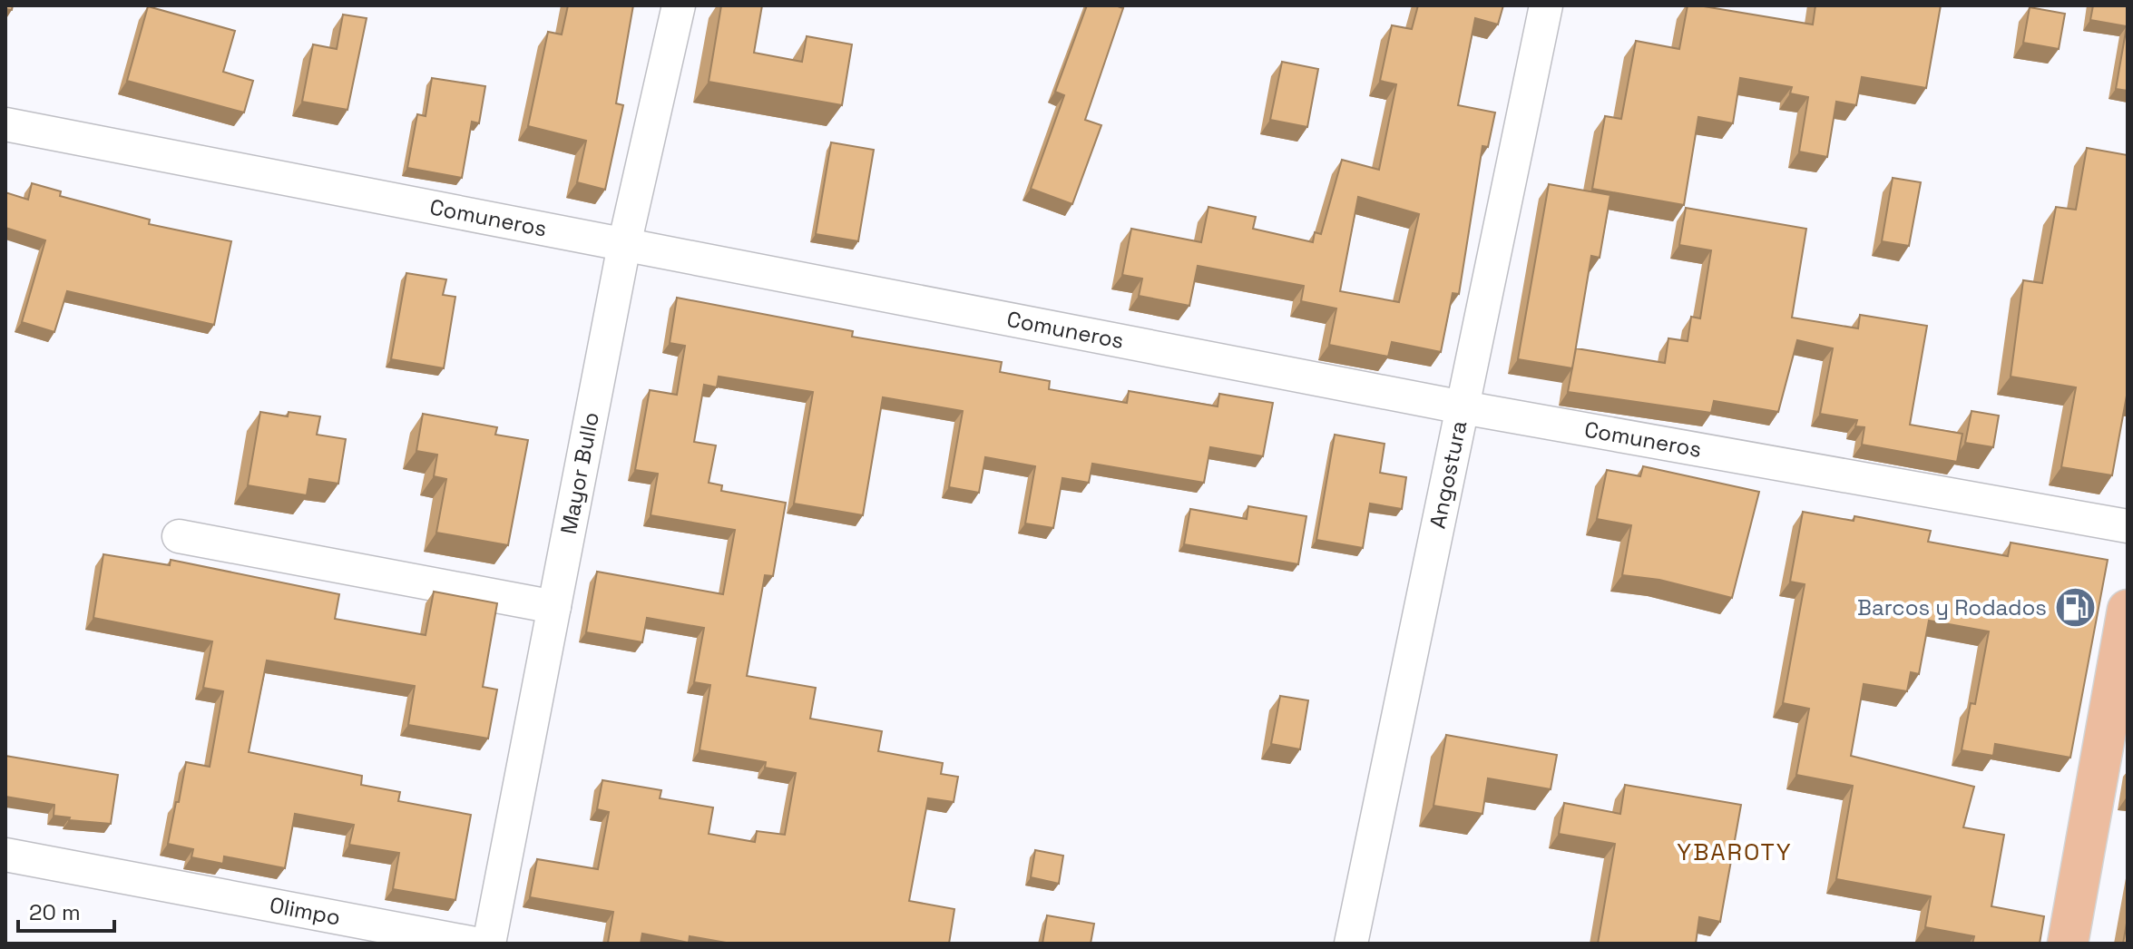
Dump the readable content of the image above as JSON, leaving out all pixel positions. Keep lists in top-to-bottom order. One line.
{"streets":{"street":["Comuneros","Mayor Bullo","Angostura","Olimpo"]},"crossings":[["Comuneros","Mayor Bullo"],["Comuneros","Angostura"]],"districts":["YBAROTY"],"places":{"fuel station":["Barcos y Rodados"]},"scale_bar":"20 m"}
